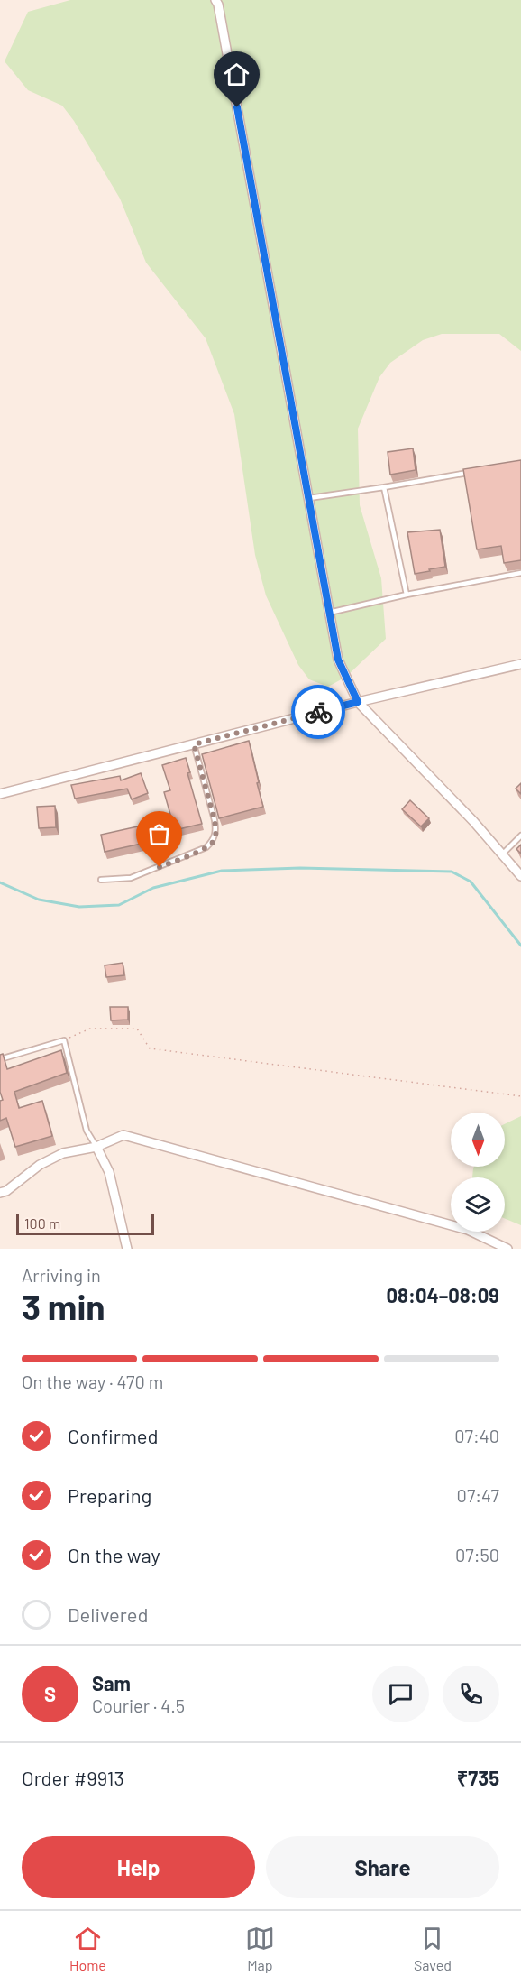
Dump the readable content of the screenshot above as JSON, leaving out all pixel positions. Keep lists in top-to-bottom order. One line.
{"scale_bar":"100 m","north":"bottom","page":{"scale":"100 m","heading":["3 min","Arriving in","08:04–08:09"],"panel":["Sam","Courier · 4.5","Order #9913","₹735"],"bar":"On the way · 470 m","list":[["Confirmed","07:40"],["Preparing","07:47"],["On the way","07:50"],"Delivered"],"round":"S","buttons":["Help","Share"],"tabs":["Home","Map","Saved"]}}
